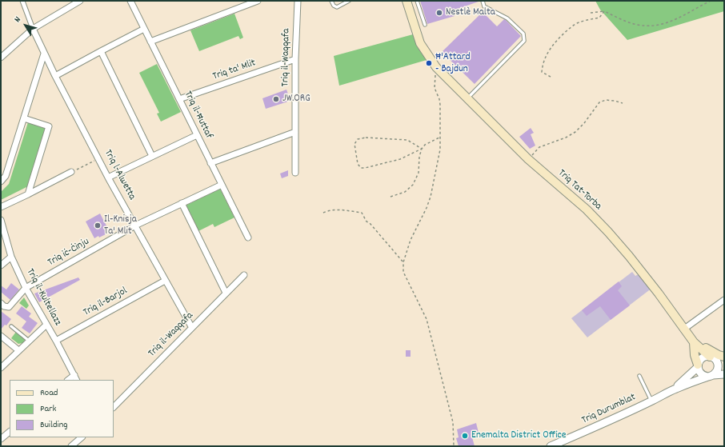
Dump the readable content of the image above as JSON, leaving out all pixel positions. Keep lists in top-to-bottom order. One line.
{"streets":{"main road":["Triq Tat-Torba"],"street":["Triq il-Waqqafa","Triq ta' Mlit","Triq il-Ħuttaf","Triq l-Alwetta","Triq iċ-Ċinju","Triq il-Kultellazz","Triq il-Barjol","Triq Durumblat"]},"crossings":[["Triq il-Waqqafa","Triq ta' Mlit"],["Triq il-Waqqafa","Triq l-Alwetta"],["Triq ta' Mlit","Triq il-Ħuttaf"],["Triq il-Ħuttaf","Triq iċ-Ċinju"],["Triq l-Alwetta","Triq iċ-Ċinju"],["Triq l-Alwetta","Triq il-Barjol"],["Triq Tat-Torba","Triq Durumblat"],["Triq iċ-Ċinju","Triq il-Kultellazz"],["Triq il-Kultellazz","Triq il-Barjol"]],"places":["Nestlè Malta","Ħ'Attard - Bajdun","JW.ORG","Il-Knisja Ta' Mlit","Enemalta District Office"],"legend":["Road","Park","Building"],"north":"top left"}
